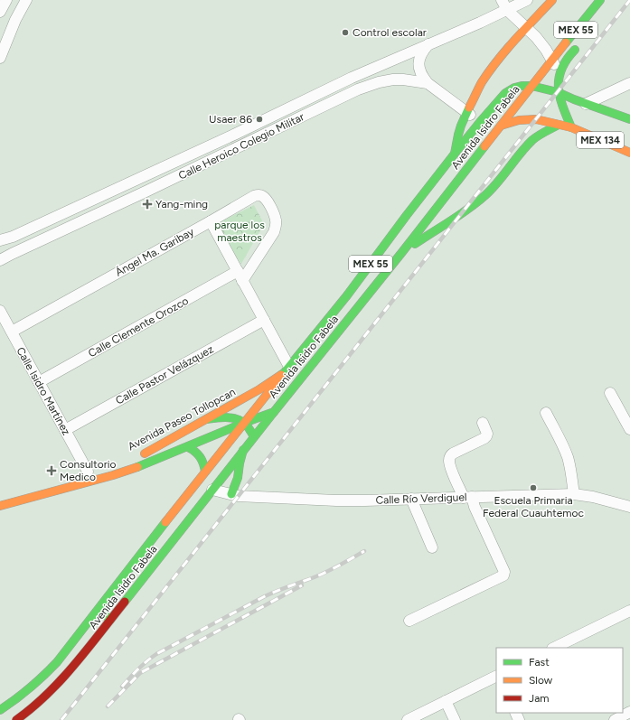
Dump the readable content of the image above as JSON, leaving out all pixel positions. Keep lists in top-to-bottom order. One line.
{"streets":{"main road":["MEX 55","Avenida Isidro Fabela","MEX 134","Avenida Paseo Tollopcan"],"street":["Calle Heroico Colegio Militar","Ángel Ma. Garibay","Calle Clemente Orozco","Calle Pastor Velázquez","Calle Isidro Martínez","Calle Río Verdiguel"]},"crossings":[["MEX 55","Avenida Isidro Fabela"],["MEX 55","MEX 134"],["MEX 55","Calle Heroico Colegio Militar"],["Avenida Isidro Fabela","MEX 134"],["Avenida Isidro Fabela","Calle Heroico Colegio Militar"],["Avenida Isidro Fabela","Avenida Paseo Tollopcan"],["Avenida Isidro Fabela","Calle Río Verdiguel"],["MEX 134","Calle Heroico Colegio Militar"],["Ángel Ma. Garibay","Calle Clemente Orozco"],["Ángel Ma. Garibay","Calle Isidro Martínez"],["Calle Clemente Orozco","Calle Isidro Martínez"],["Calle Pastor Velázquez","Calle Isidro Martínez"]],"parks":["parque los maestros"],"places":{"other":["Control escolar","Usaer 86","Escuela Primaria Federal Cuauhtemoc"],"health":["Yang-ming","Consultorio Medico"]},"legend":["Fast","Slow","Jam"]}
